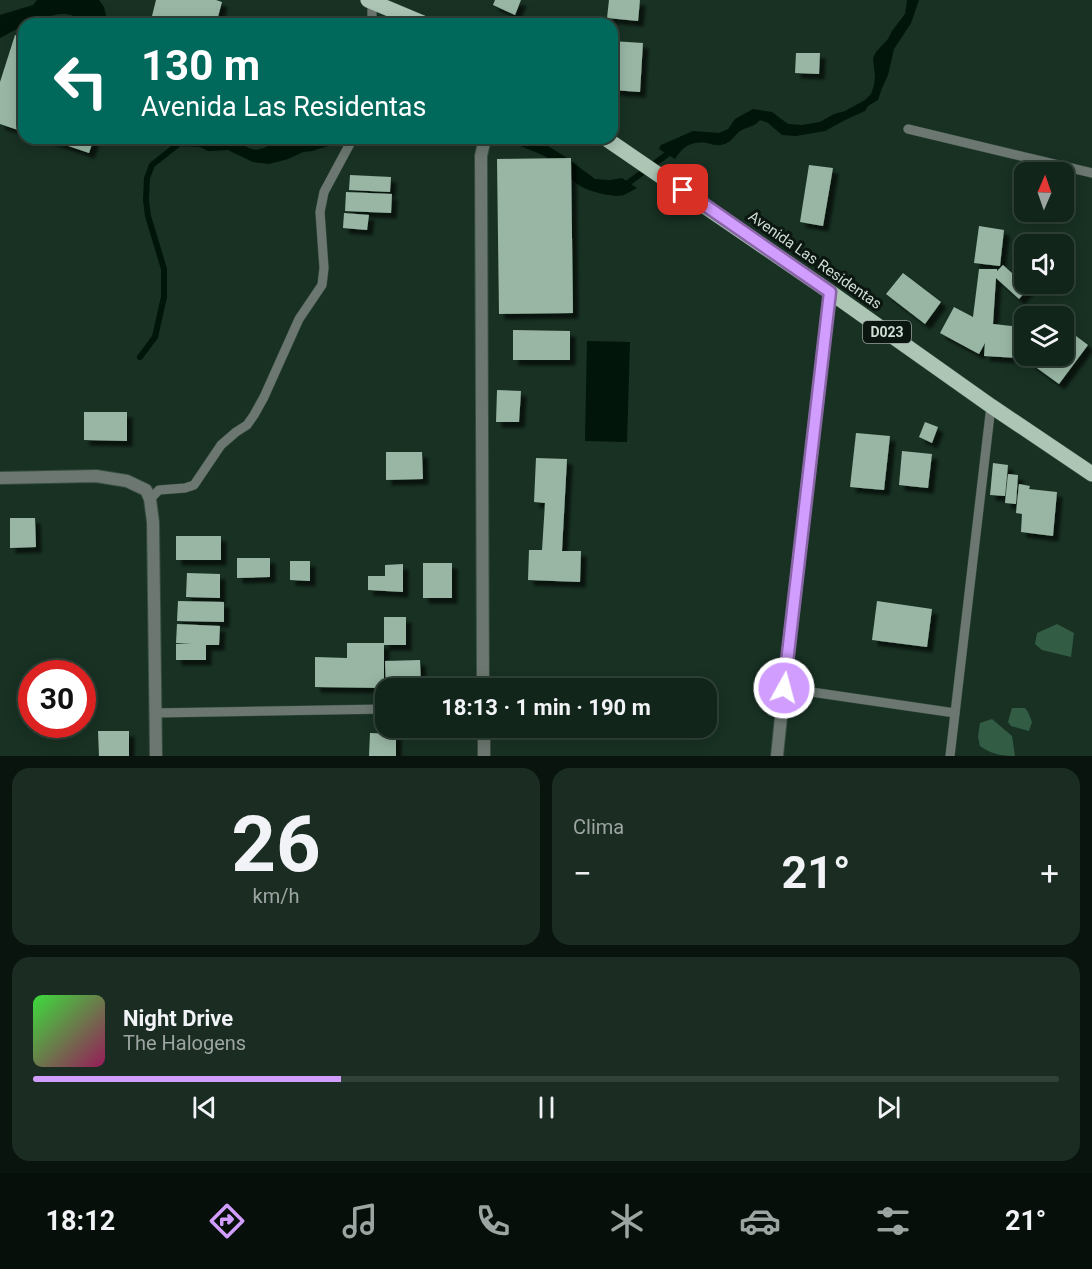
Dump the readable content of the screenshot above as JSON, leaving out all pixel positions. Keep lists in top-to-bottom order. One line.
{"streets":{"main road":["Avenida Las Residentas","D023"]},"north":"top","page":{"turn":["130 m","Avenida Las Residentas"],"limit":"30","trip":"18:13 · 1 min · 190 m","tile":[["26","km/h"],"Clima"],"heat":["−","21°","+"],"song":["Night Drive","The Halogens"],"tabs":["18:12","21°"]}}
